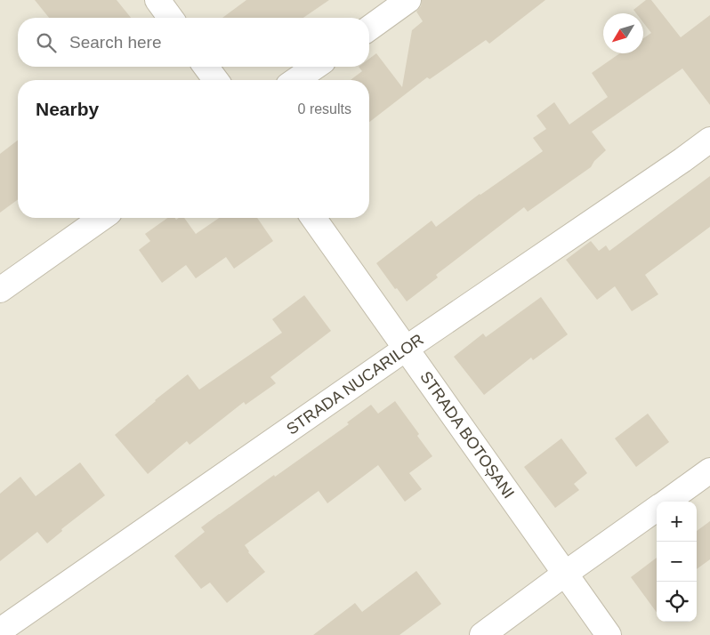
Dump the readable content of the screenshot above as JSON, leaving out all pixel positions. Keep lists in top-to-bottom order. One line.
{"streets":{"street":["STRADA NUCARILOR","STRADA BOTOȘANI"]},"crossings":[["STRADA NUCARILOR","STRADA BOTOȘANI"]],"north":"bottom left","page":{"search":"Search here","heading":["Nearby","0 results"],"map_buttons":["+","−"]}}
